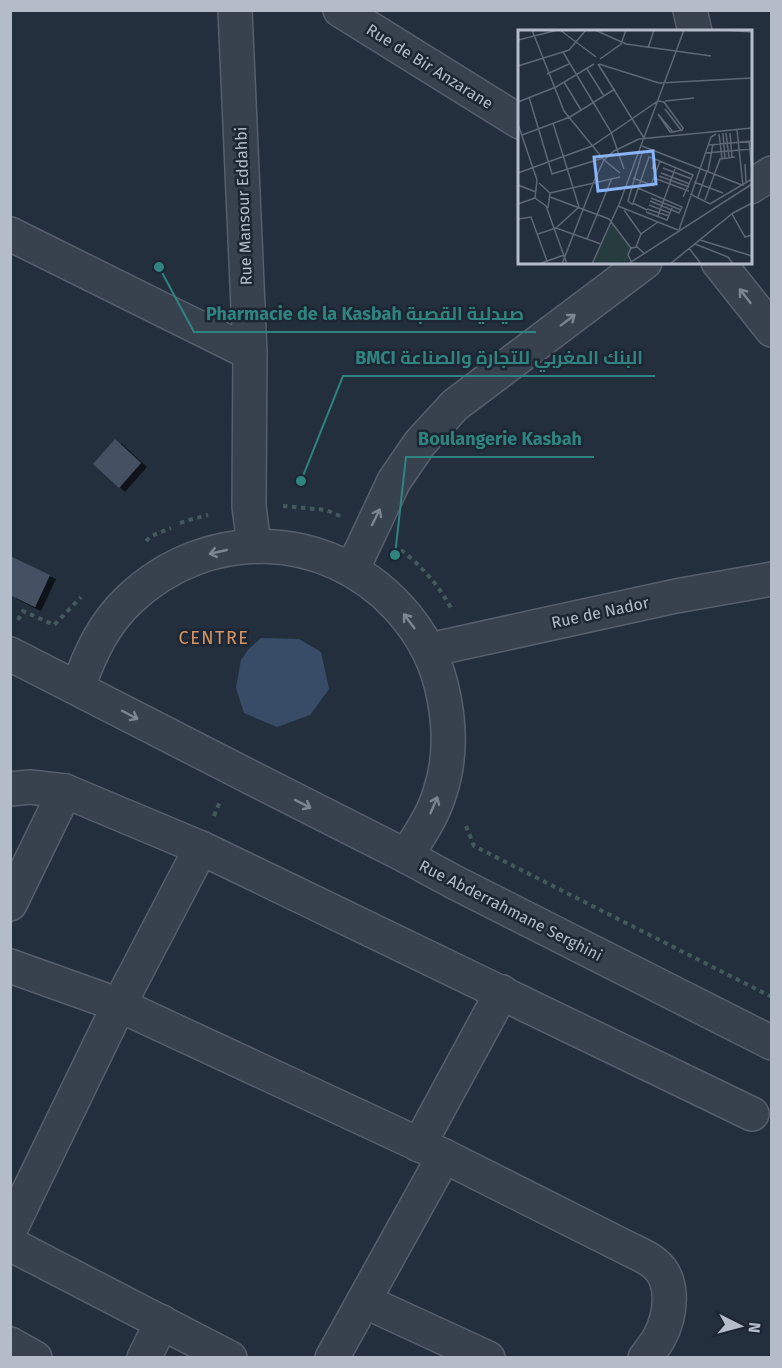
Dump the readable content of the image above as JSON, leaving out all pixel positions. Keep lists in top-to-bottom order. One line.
{"streets":{"street":["Rue de Bir Anzarane","Rue Mansour Eddahbi","Rue de Nador","Rue Abderrahmane Serghini"]},"crossings":[["Rue Mansour Eddahbi","Rue Abderrahmane Serghini"],["Rue de Nador","Rue Abderrahmane Serghini"]],"districts":["CENTRE"],"places":["Pharmacie de la Kasbah صيدلية القصبة","BMCI البنك المغربي للتجارة والصناعة","Boulangerie Kasbah"],"north":"right"}
